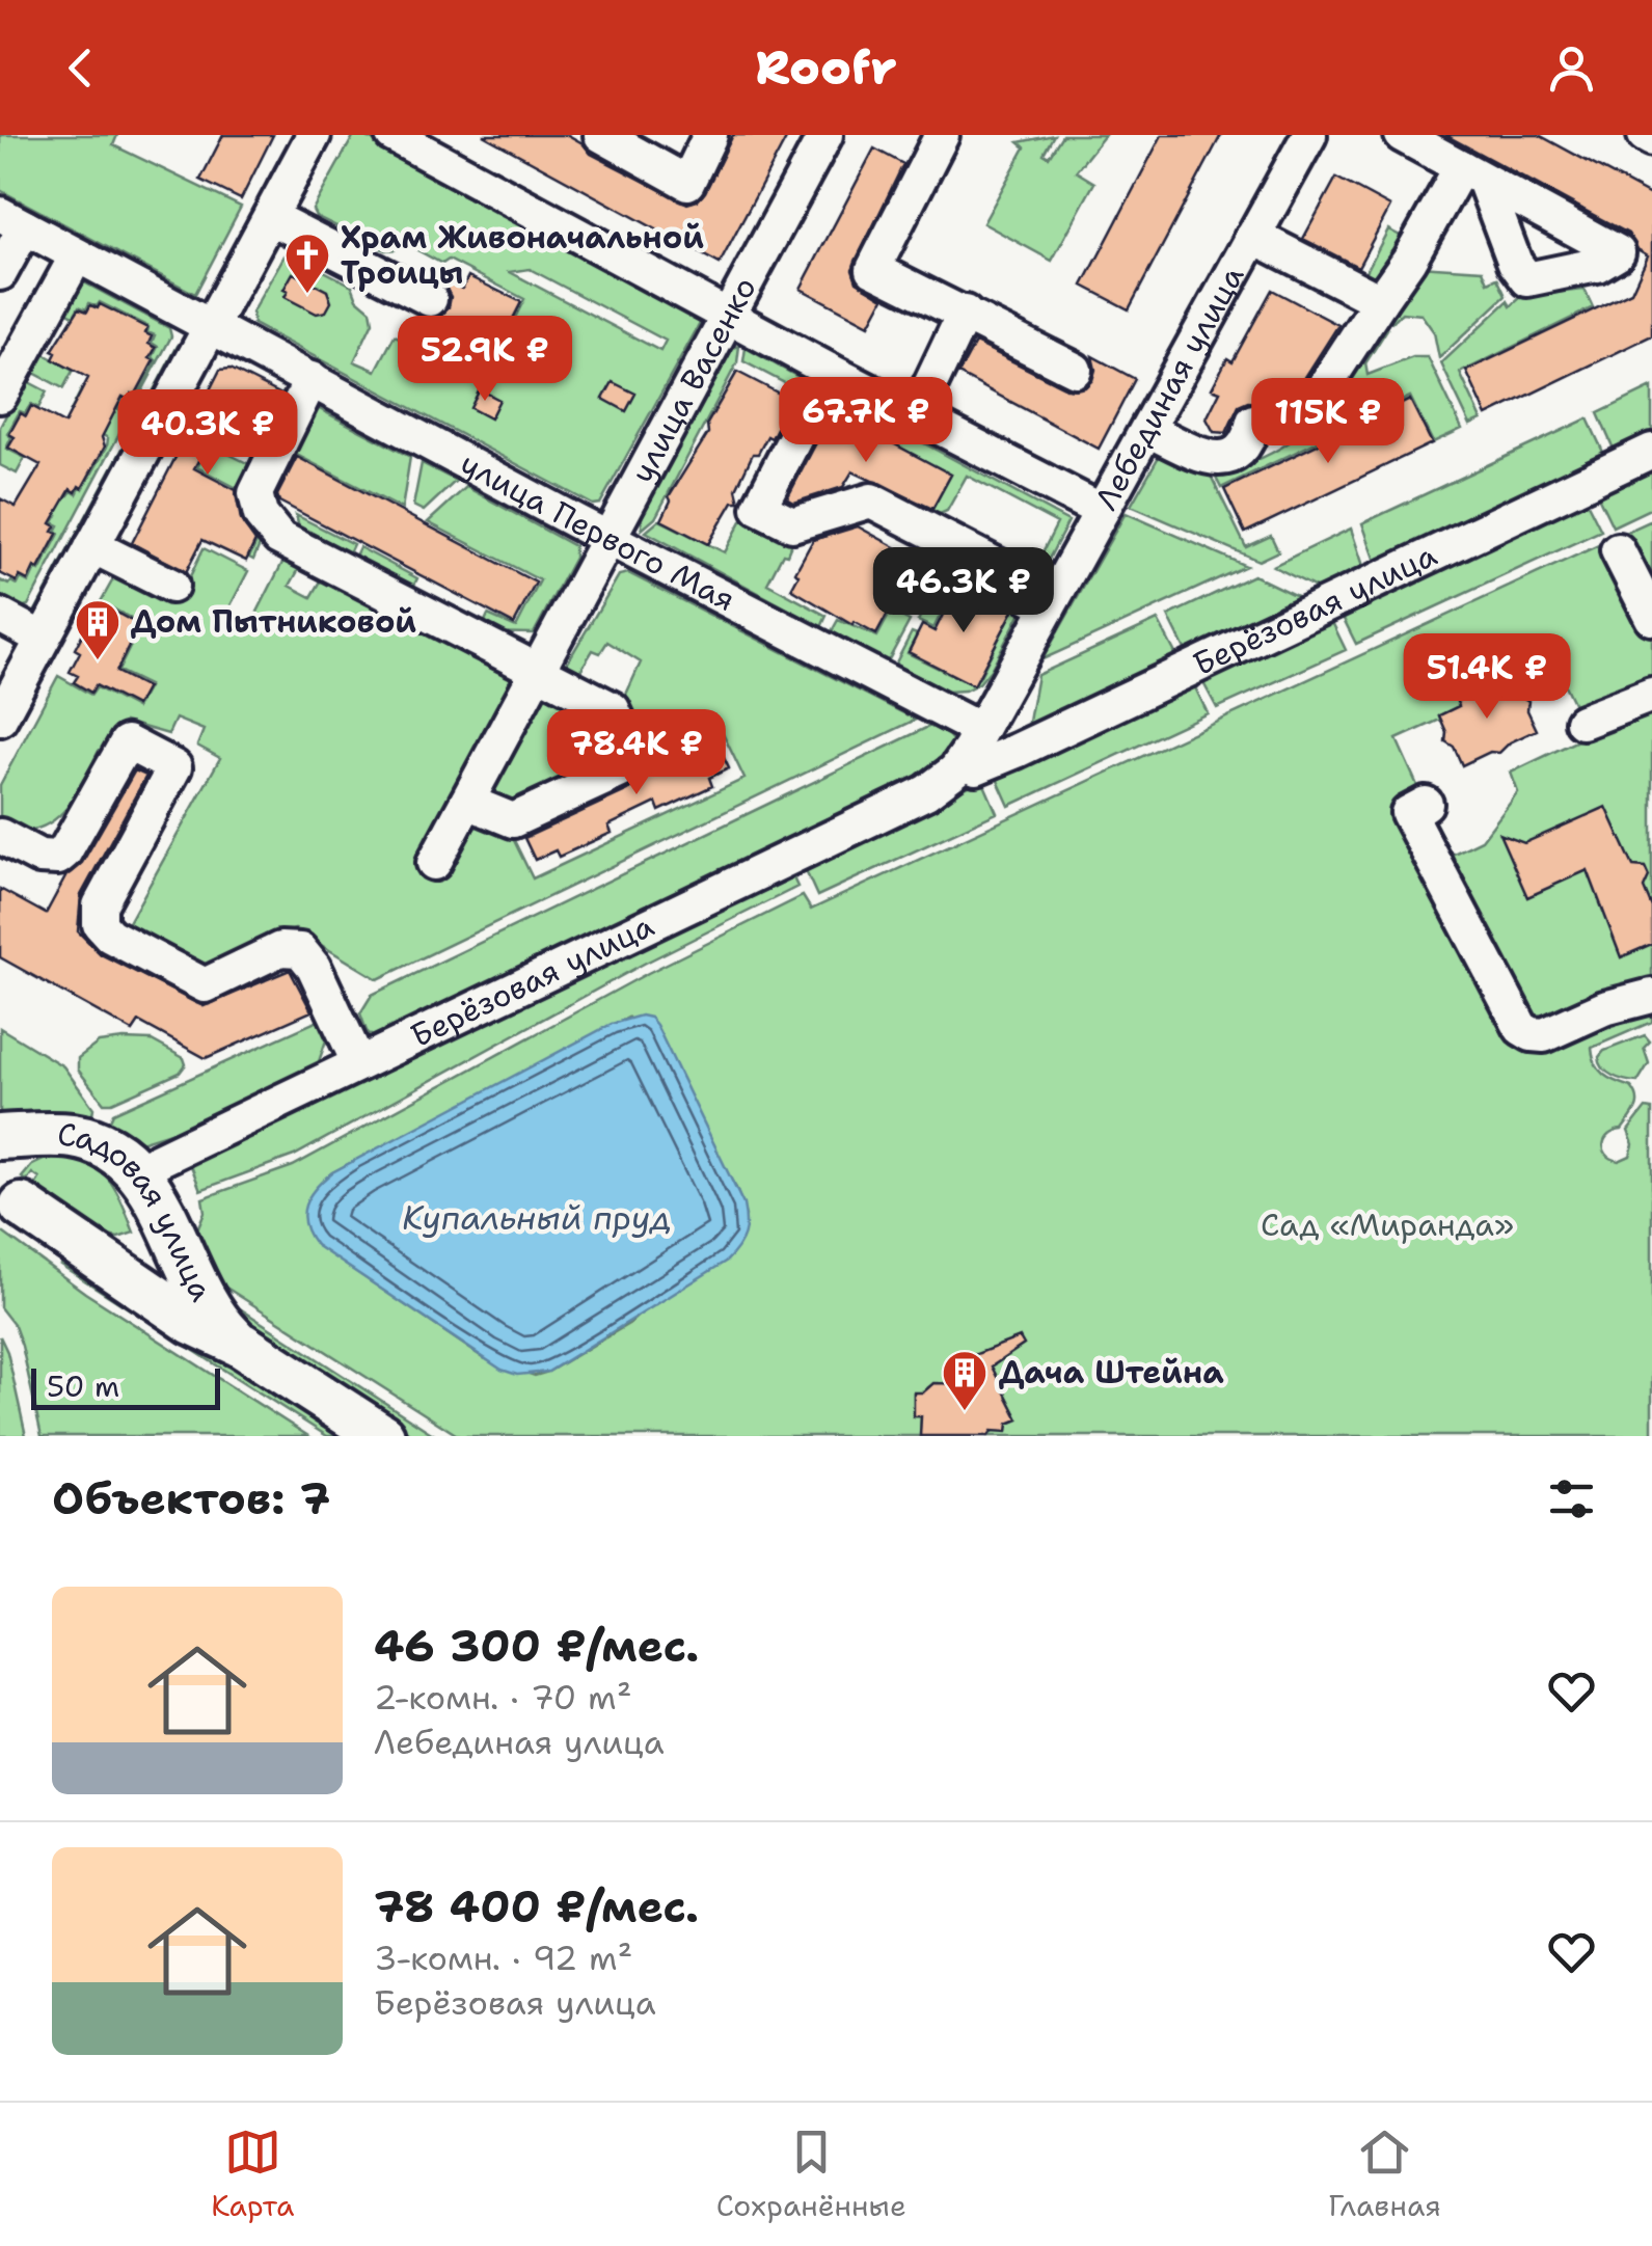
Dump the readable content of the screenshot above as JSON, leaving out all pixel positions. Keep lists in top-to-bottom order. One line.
{"streets":{"main road":["Садовая улица"],"street":["улица Васенко","Лебединая улица","улица Первого Мая","Берёзовая улица"]},"crossings":[["улица Васенко","улица Первого Мая"],["Лебединая улица","улица Первого Мая"],["Лебединая улица","Берёзовая улица"],["Берёзовая улица","Садовая улица"]],"water":["Купальный пруд"],"parks":["Сад «Миранда»"],"places":{"church":["Храм Живоначальной Троицы"],"building":["Дом Пытниковой","Дача Штейна"]},"scale_bar":"50 m","page":{"header":"Roofr","price":["52.9K ₽","67.7K ₽","115K ₽","40.3K ₽","46.3K ₽","51.4K ₽","78.4K ₽"],"scale":"50 m","heading":"Объектов: 7","list":[{"name":"46 300 ₽/мес.","note":"2-комн. · 70 m² · Лебединая улица"},{"name":"78 400 ₽/мес.","note":"3-комн. · 92 m² · Берёзовая улица"}],"tabs":["Карта","Сохранённые","Главная"]}}
